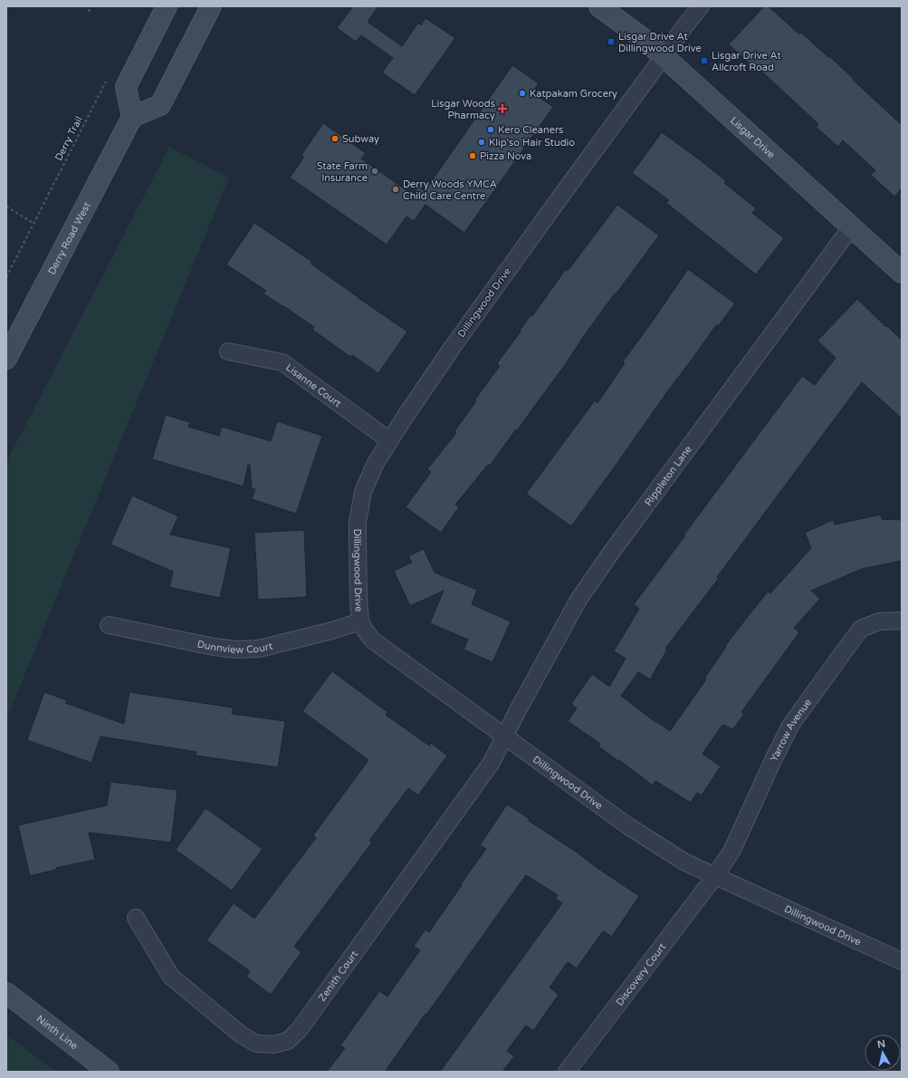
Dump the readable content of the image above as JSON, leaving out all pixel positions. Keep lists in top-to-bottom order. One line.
{"streets":{"main road":["Lisgar Drive","Derry Road West","Ninth Line"],"street":["Dillingwood Drive","Lisanne Court","Rippleton Lane","Dunnview Court","Yarrow Avenue","Discovery Court","Zenith Court"],"path":["Derry Trail"]},"crossings":[["Lisgar Drive","Dillingwood Drive"],["Lisgar Drive","Rippleton Lane"],["Dillingwood Drive","Lisanne Court"],["Dillingwood Drive","Rippleton Lane"],["Dillingwood Drive","Dunnview Court"],["Dillingwood Drive","Yarrow Avenue"],["Dillingwood Drive","Discovery Court"],["Dillingwood Drive","Zenith Court"],["Rippleton Lane","Zenith Court"],["Yarrow Avenue","Discovery Court"]],"places":{"transit":["Lisgar Drive At Dillingwood Drive","Lisgar Drive At Allcroft Road"],"other":["Katpakam Grocery","Kero Cleaners","Subway","Klip'so Hair Studio","Pizza Nova","State Farm Insurance","Derry Woods YMCA Child Care Centre"],"health":["Lisgar Woods Pharmacy"]},"north":"top"}
